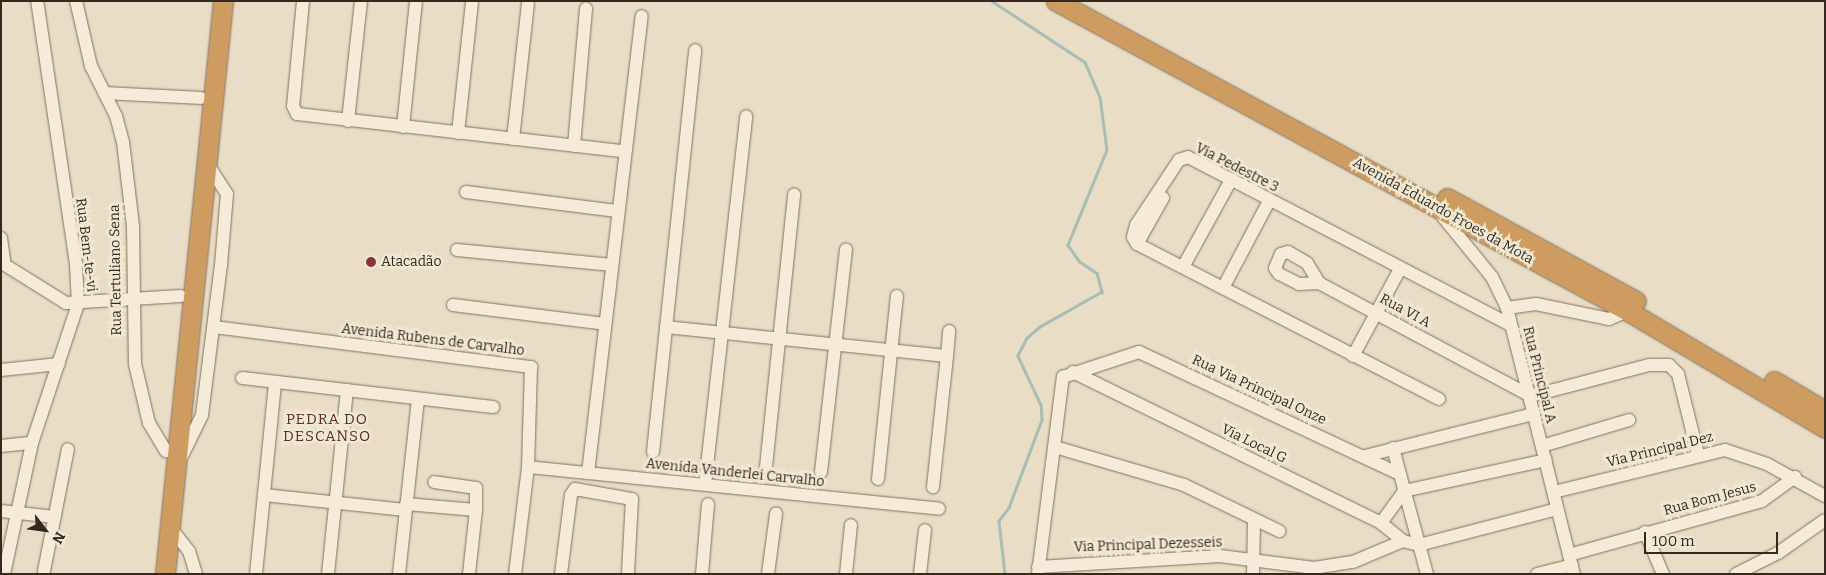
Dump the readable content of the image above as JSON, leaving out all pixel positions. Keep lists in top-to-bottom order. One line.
{"streets":{"highway":["Avenida Eduardo Froes da Mota"],"street":["Via Pedestre 3","Rua Bem-te-vi","Rua Tertuliano Sena","Rua VI A","Avenida Rubens de Carvalho","Rua Principal A","Rua Via Principal Onze","Via Local G","Via Principal Dez","Avenida Vanderlei Carvalho","Rua Bom Jesus","Via Principal Dezesseis"]},"crossings":[["Via Pedestre 3","Rua Principal A"],["Avenida Eduardo Froes da Mota","Rua Principal A"],["Rua VI A","Rua Principal A"],["Avenida Rubens de Carvalho","Avenida Vanderlei Carvalho"],["Rua Principal A","Via Principal Dez"],["Rua Principal A","Rua Bom Jesus"],["Rua Via Principal Onze","Via Local G"],["Via Local G","Via Principal Dezesseis"],["Via Principal Dez","Rua Bom Jesus"]],"districts":["PEDRA DO DESCANSO"],"places":["Atacadão"],"scale_bar":"100 m","north":"bottom right"}
